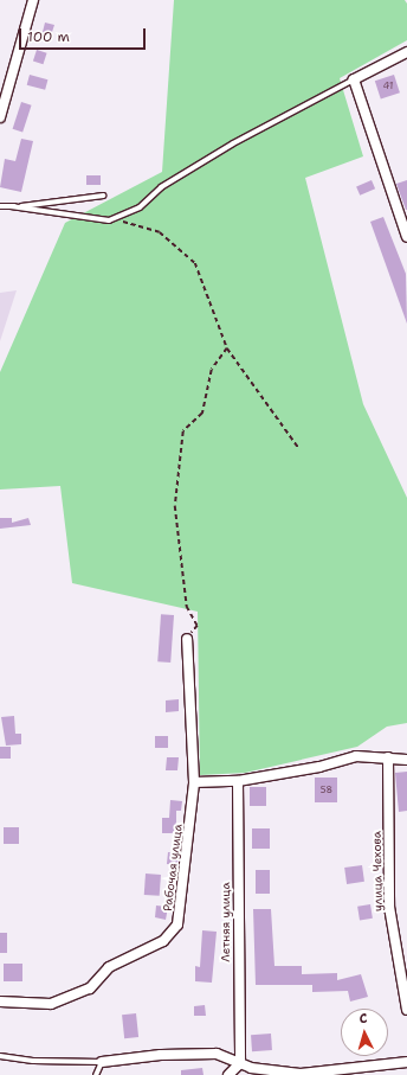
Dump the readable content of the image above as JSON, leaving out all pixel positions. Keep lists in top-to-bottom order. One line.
{"streets":{"street":["Рабочая улица","улица Чехова","Летняя улица"]},"house_numbers":["41","58"],"scale_bar":"100 m","north":"top"}
